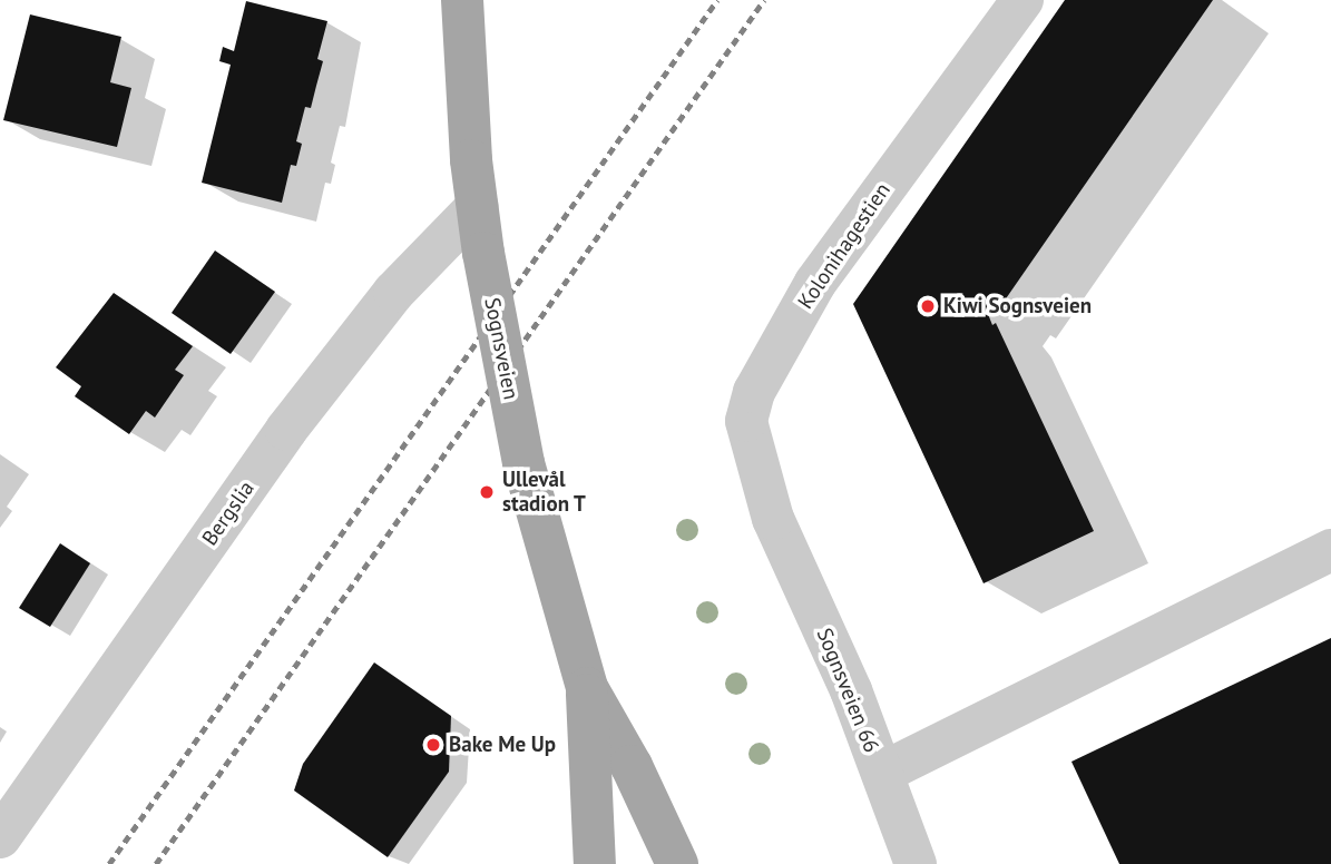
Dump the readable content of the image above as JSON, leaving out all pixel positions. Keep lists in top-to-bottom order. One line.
{"streets":{"main road":["Sognsveien"],"street":["Kolonihagestien","Bergslia","Sognsveien 66"]},"crossings":[["Kolonihagestien","Sognsveien 66"],["Sognsveien","Bergslia"]],"places":["Kiwi Sognsveien","Ullevål stadion T","Bake Me Up"]}
